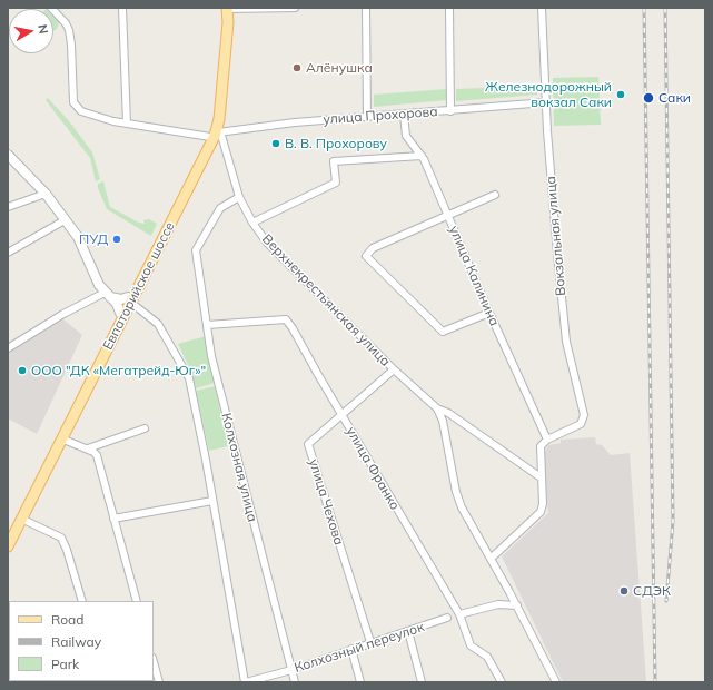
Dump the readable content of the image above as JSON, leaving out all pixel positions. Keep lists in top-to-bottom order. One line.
{"streets":{"main road":["Евпаторийское шоссе"],"street":["улица Прохорова","Вокзальная улица","улица Калинина","Верхнекрестьянская улица","Колхозная улица","улица Франко","улица Чехова","Колхозный переулок"]},"crossings":[["улица Прохорова","Вокзальная улица"],["улица Прохорова","улица Калинина"],["улица Прохорова","Евпаторийское шоссе"],["улица Прохорова","Верхнекрестьянская улица"],["Вокзальная улица","улица Калинина"],["Евпаторийское шоссе","Верхнекрестьянская улица"],["Евпаторийское шоссе","Колхозная улица"],["Верхнекрестьянская улица","Колхозная улица"],["Верхнекрестьянская улица","улица Чехова"],["Колхозная улица","улица Франко"],["Колхозная улица","Колхозный переулок"],["улица Франко","улица Чехова"],["улица Чехова","Колхозный переулок"]],"places":["Алёнушка","Железнодорожный вокзал Саки","Саки","В. В. Прохорову","ПУД","ООО \"ДК «Мегатрейд-Юг»\"","СДЭК"],"legend":["Road","Railway","Park"],"north":"right"}
